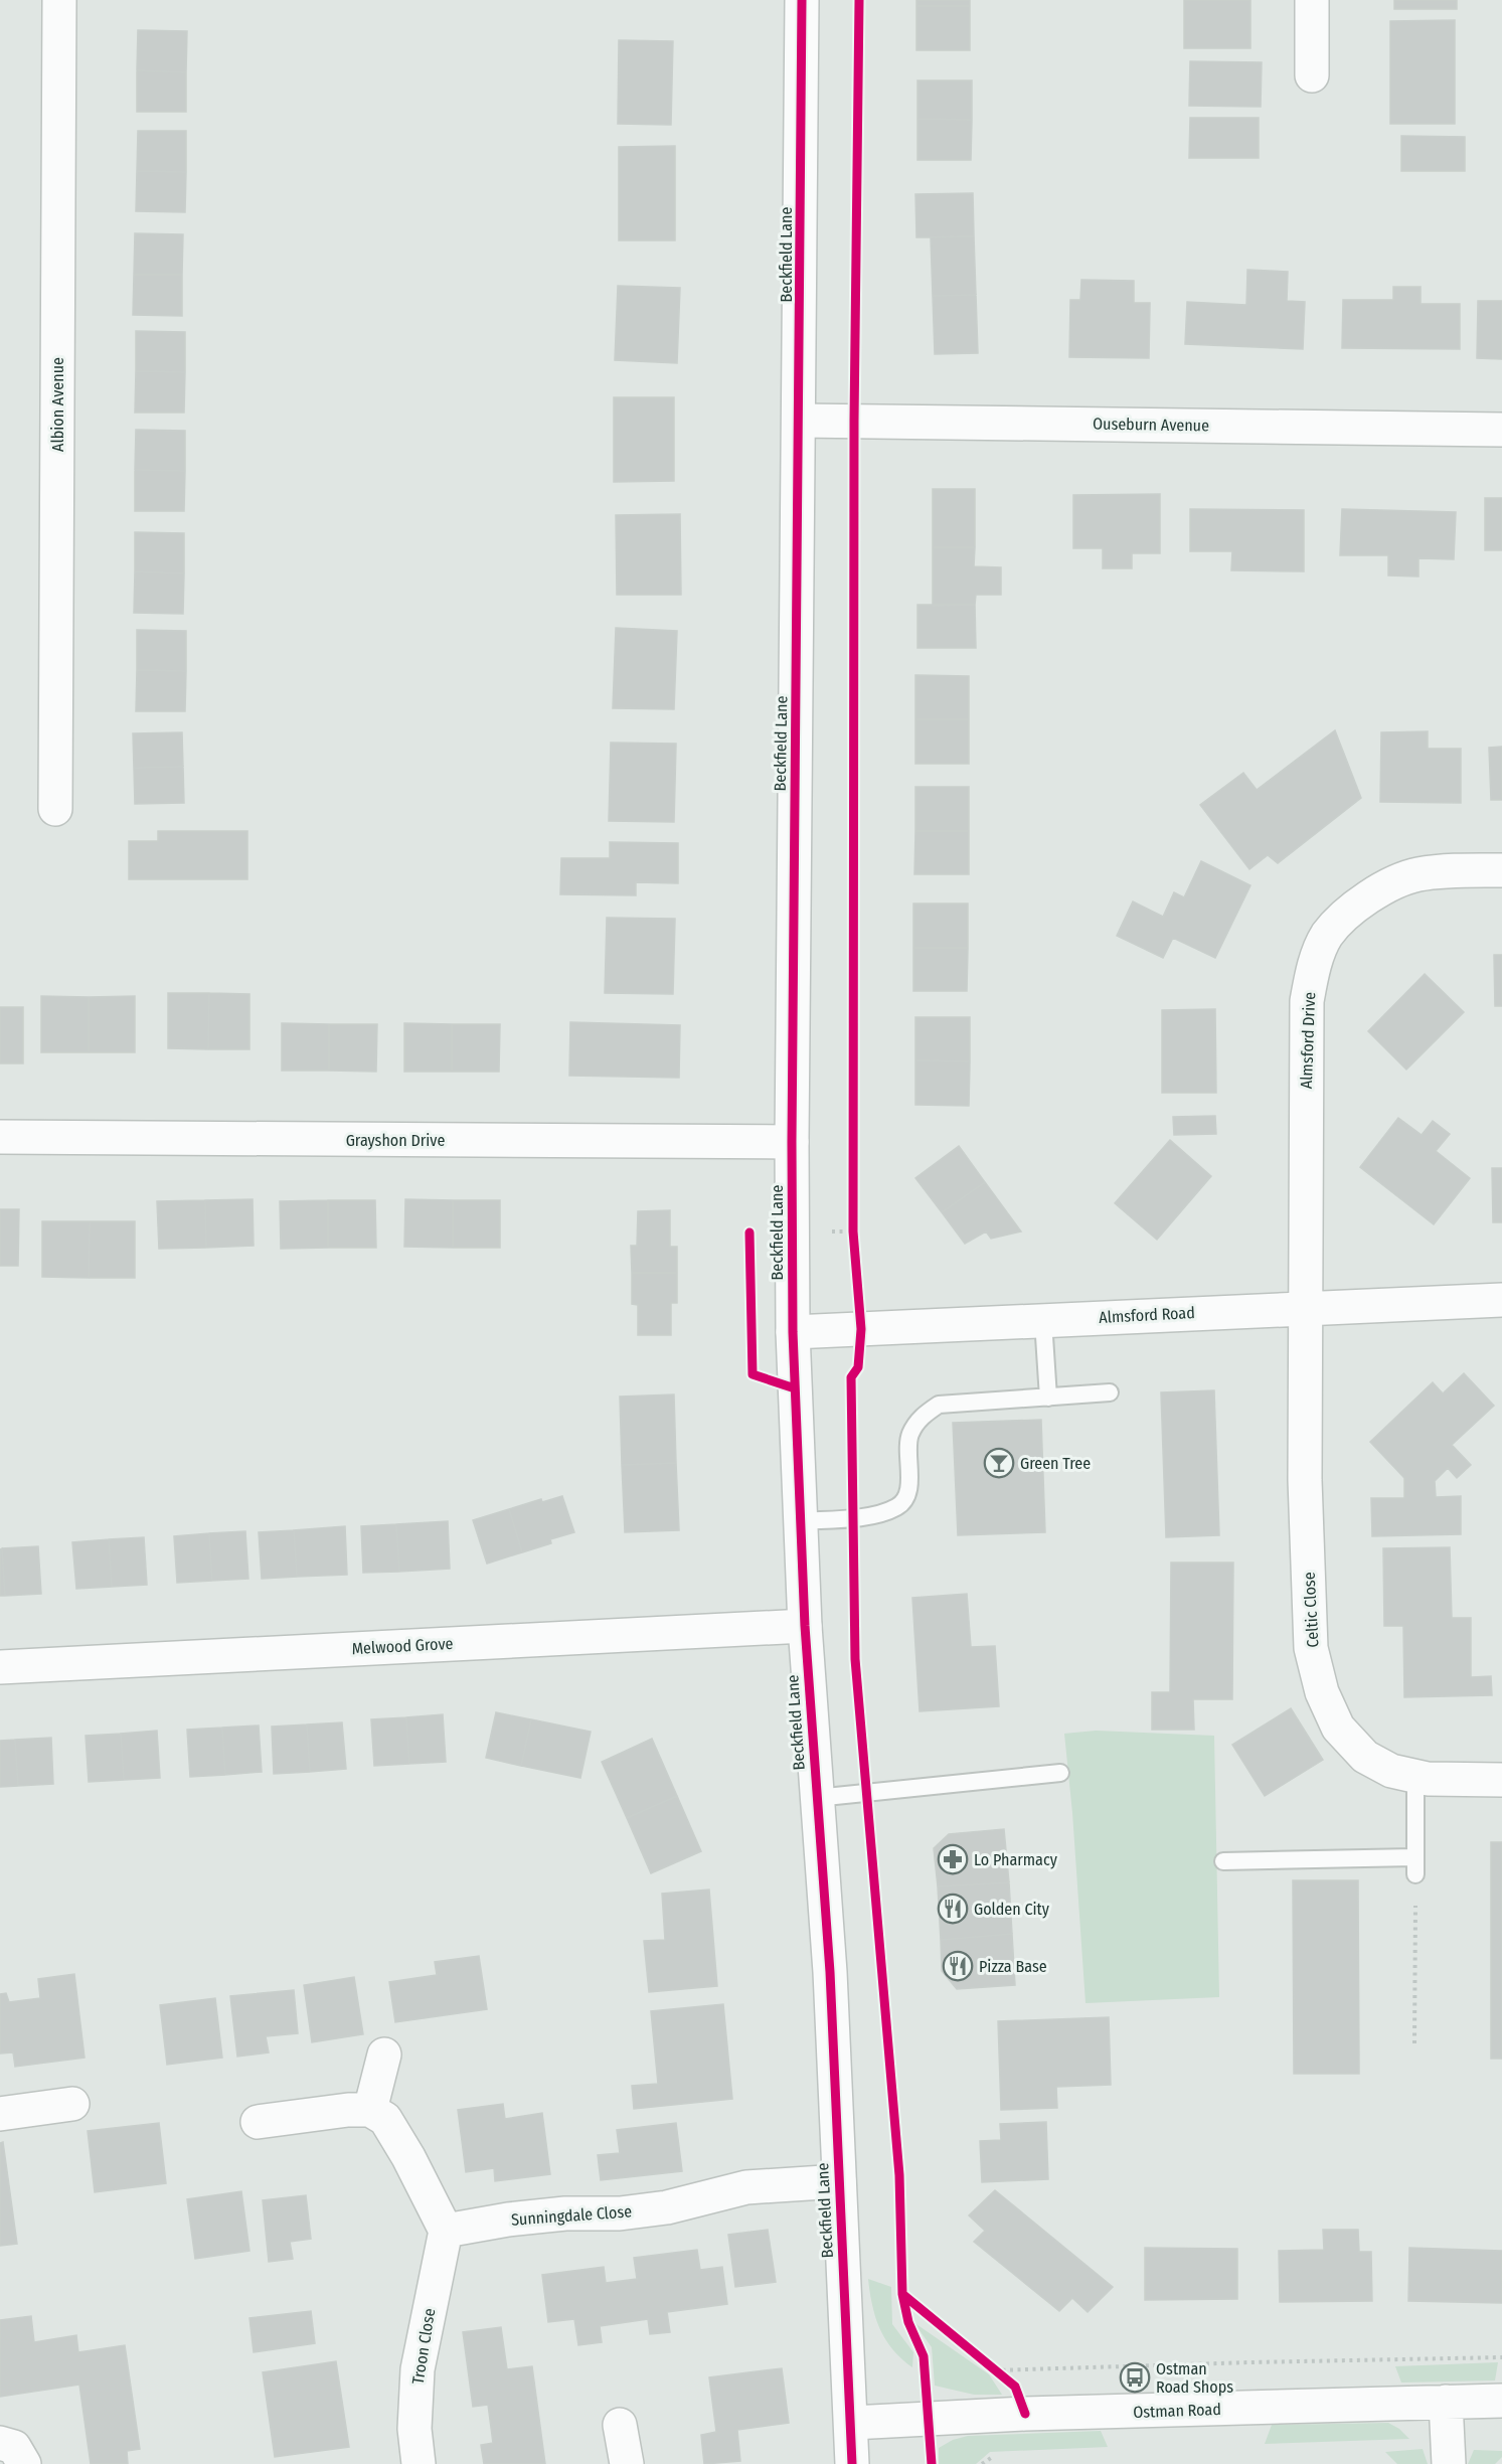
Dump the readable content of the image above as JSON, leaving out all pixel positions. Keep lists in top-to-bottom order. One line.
{"streets":{"street":["Beckfield Lane","Albion Avenue","Ouseburn Avenue","Almsford Drive","Grayshon Drive","Almsford Road","Celtic Close","Melwood Grove","Sunningdale Close","Troon Close","Ostman Road"]},"crossings":[["Beckfield Lane","Ouseburn Avenue"],["Beckfield Lane","Grayshon Drive"],["Beckfield Lane","Almsford Road"],["Beckfield Lane","Melwood Grove"],["Beckfield Lane","Sunningdale Close"],["Beckfield Lane","Ostman Road"],["Almsford Drive","Almsford Road"],["Almsford Drive","Celtic Close"],["Almsford Road","Celtic Close"],["Sunningdale Close","Troon Close"]],"places":{"bar":["Green Tree"],"pharmacy":["Lo Pharmacy"],"restaurant":["Golden City","Pizza Base"],"bus stop":["Ostman Road Shops"]}}
